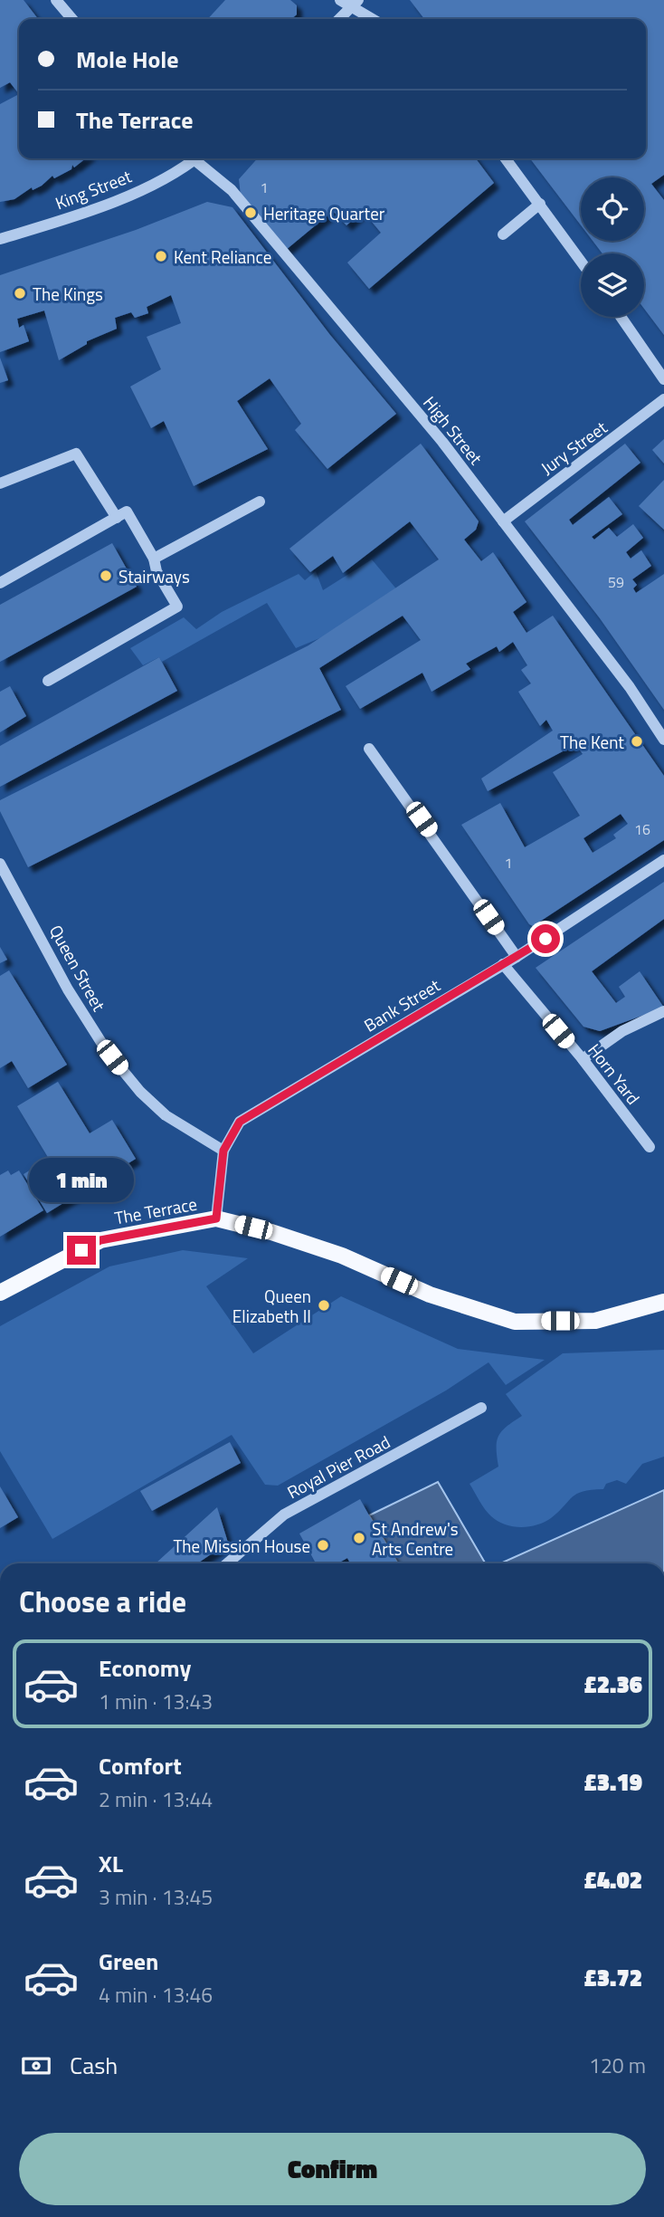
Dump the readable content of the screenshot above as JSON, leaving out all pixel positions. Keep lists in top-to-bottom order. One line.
{"streets":{"main road":["The Terrace"],"street":["King Street","High Street","Jury Street","Queen Street","Bank Street","Horn Yard","Royal Pier Road"]},"crossings":[["High Street","Jury Street"],["Queen Street","Bank Street"],["Bank Street","Horn Yard"],["Bank Street","The Terrace"]],"places":["Heritage Quarter","Kent Reliance","The Kings","Stairways","The Kent","Queen Elizabeth II","St Andrew's Arts Centre","The Mission House"],"house_numbers":["1","59","16","1"],"page":{"banner":["Mole Hole","The Terrace"],"bubble":"1 min","heading":"Choose a ride","list":[{"name":"Economy","note":"1 min · 13:43","value":"£2.36"},{"name":"Comfort","note":"2 min · 13:44","value":"£3.19"},{"name":"XL","note":"3 min · 13:45","value":"£4.02"},{"name":"Green","note":"4 min · 13:46","value":"£3.72"}],"pay":["Cash","120 m"],"buttons":"Confirm"}}
